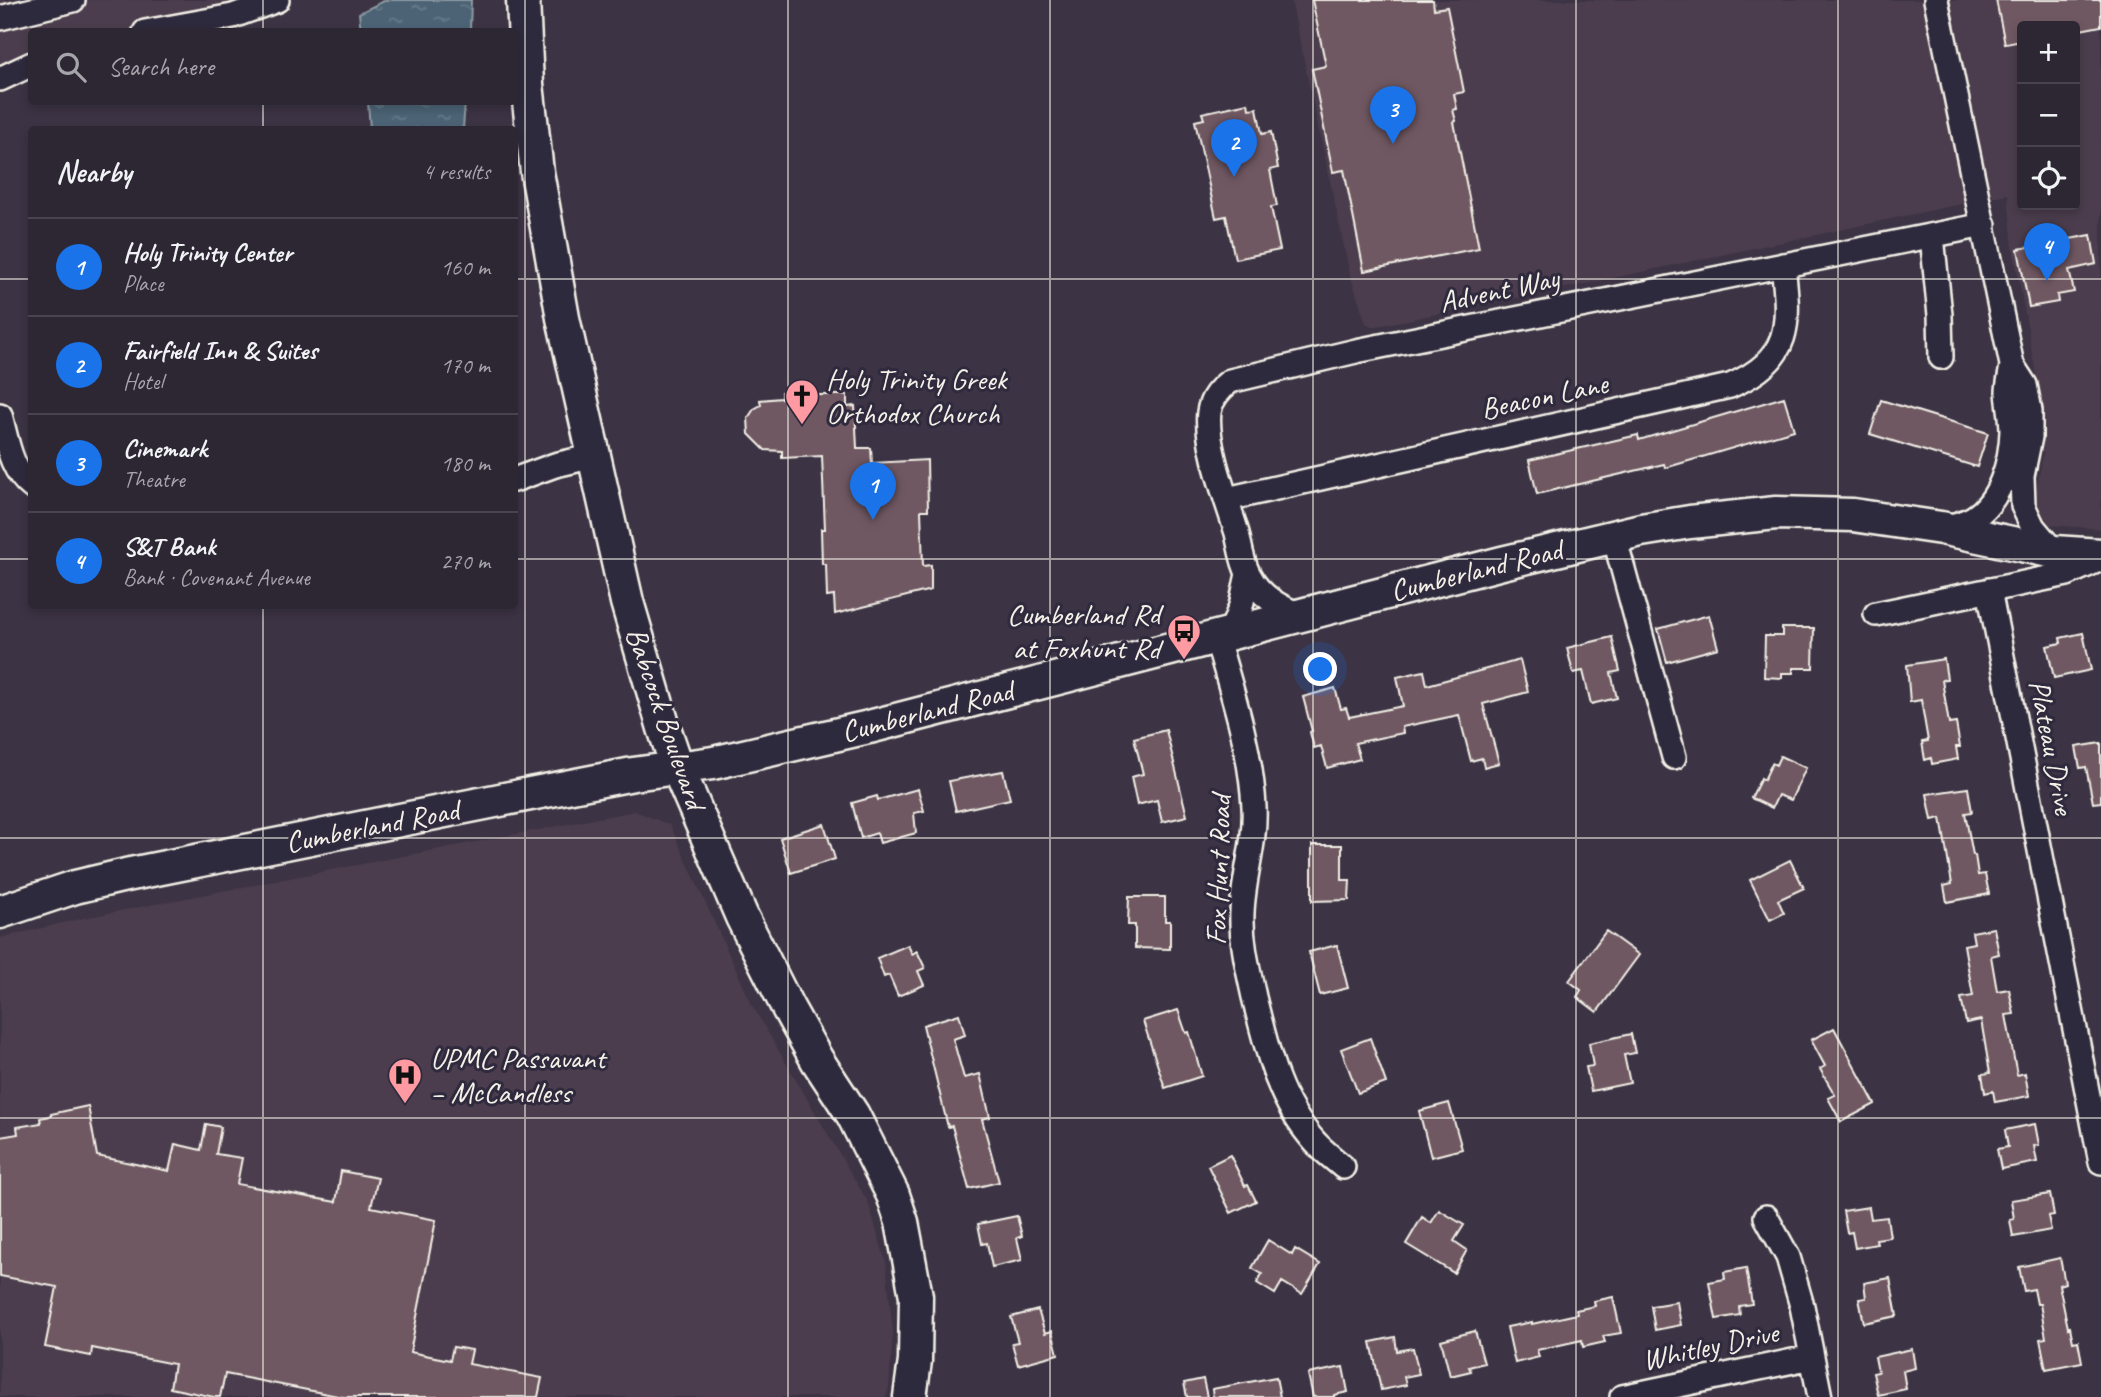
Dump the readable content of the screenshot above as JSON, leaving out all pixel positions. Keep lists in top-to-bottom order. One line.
{"streets":{"main road":["Cumberland Road","Babcock Boulevard"],"street":["Advent Way","Beacon Lane","Plateau Drive","Fox Hunt Road","Whitley Drive"]},"crossings":[["Advent Way","Beacon Lane"],["Advent Way","Cumberland Road"],["Advent Way","Fox Hunt Road"],["Cumberland Road","Babcock Boulevard"],["Cumberland Road","Fox Hunt Road"]],"places":{"church":["Holy Trinity Greek Orthodox Church"],"bus stop":["Cumberland Rd at Foxhunt Rd"],"hospital":["UPMC Passavant – McCandless"]},"page":{"map_buttons":["+","−"],"search":"Search here","pins":["3","2","4","1"],"heading":["Nearby","4 results"],"list":[{"mark":"1","name":"Holy Trinity Center","note":"Place","value":"160 m"},{"mark":"2","name":"Fairfield Inn & Suites","note":"Hotel","value":"170 m"},{"mark":"3","name":"Cinemark","note":"Theatre","value":"180 m"},{"mark":"4","name":"S&T Bank","note":"Bank · Covenant Avenue","value":"270 m"}]}}
